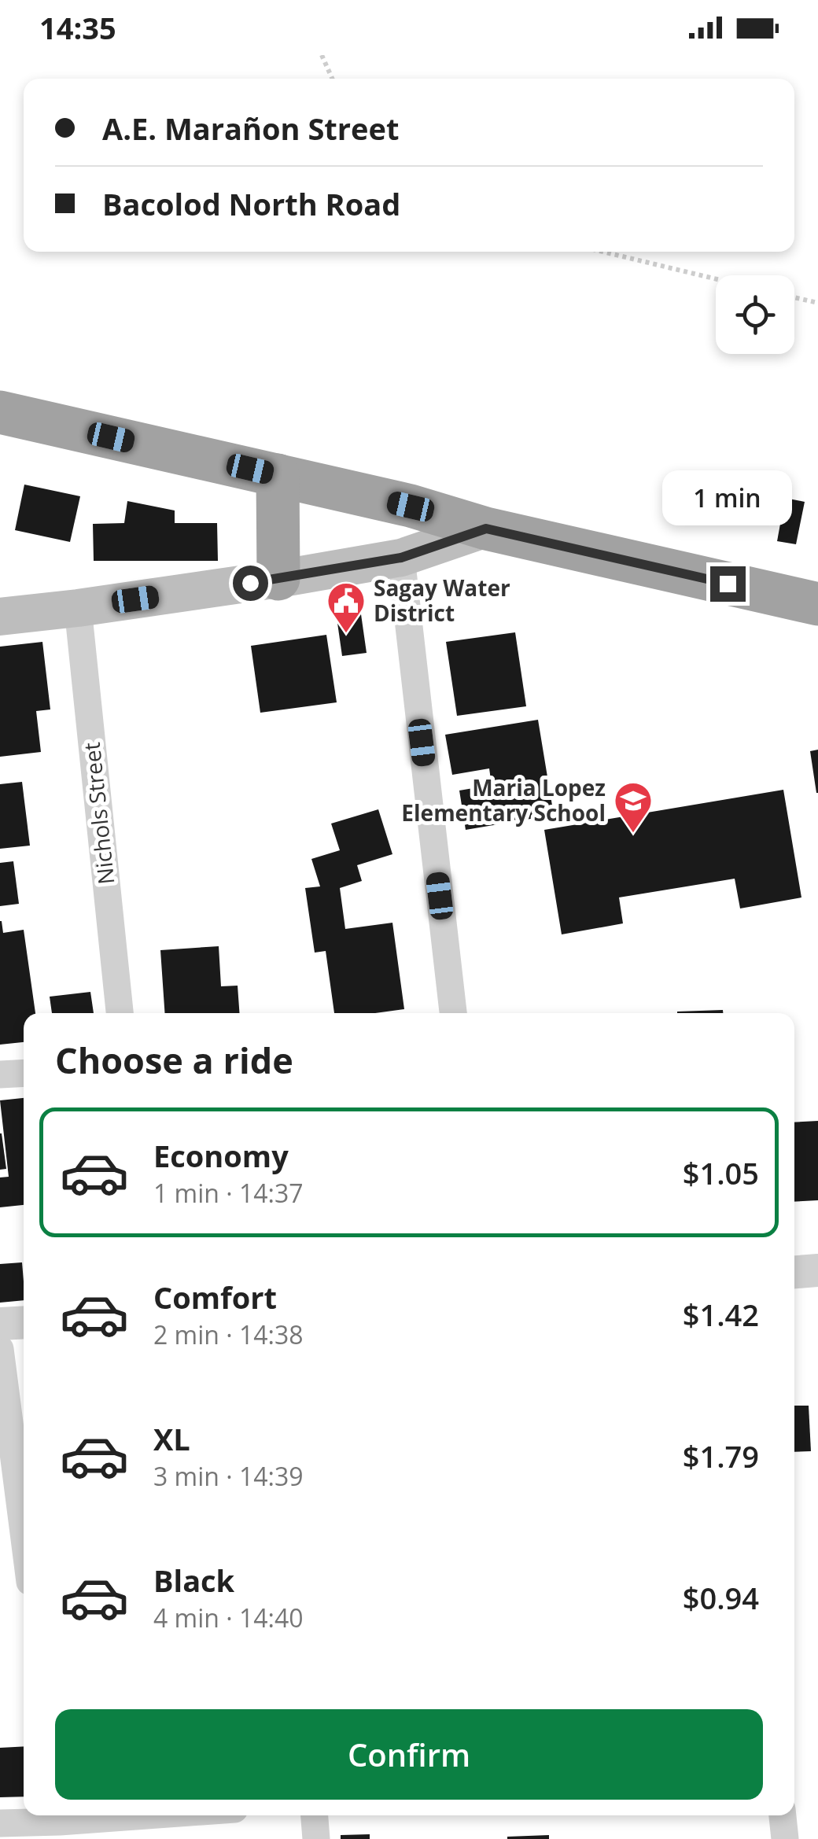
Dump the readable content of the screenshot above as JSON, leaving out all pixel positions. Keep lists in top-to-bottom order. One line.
{"streets":{"street":["Nichols Street"]},"places":{"public building":["Sagay Water District"],"school or university":["Maria Lopez Elementary School"]},"page":{"status":"14:35","banner":["A.E. Marañon Street","Bacolod North Road"],"bubble":"1 min","heading":"Choose a ride","list":[{"name":"Economy","note":"1 min · 14:37","value":"$1.05"},{"name":"Comfort","note":"2 min · 14:38","value":"$1.42"},{"name":"XL","note":"3 min · 14:39","value":"$1.79"},{"name":"Black","note":"4 min · 14:40","value":"$0.94"}],"buttons":"Confirm"}}
